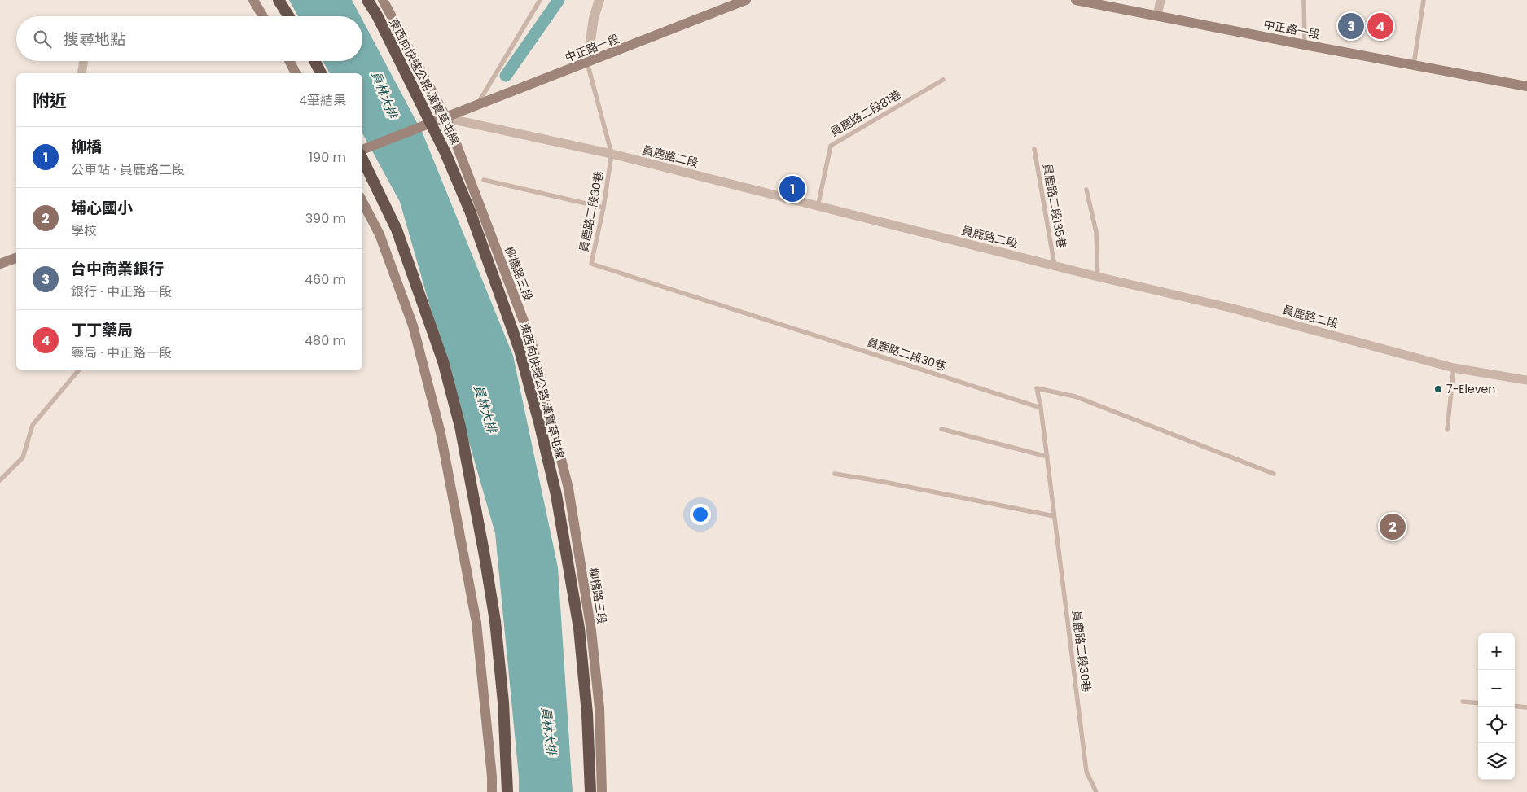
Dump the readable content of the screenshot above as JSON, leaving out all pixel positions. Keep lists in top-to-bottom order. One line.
{"streets":{"highway":["東西向快速公路 漢寶草屯線"],"main road":["中正路一段","柳橋路三段"],"street":["員鹿路二段"],"lane":["員鹿路二段81巷","員鹿路二段135巷","員鹿路二段30巷"]},"crossings":[["中正路一段","員鹿路二段"],["中正路一段","員鹿路二段30巷"],["中正路一段","柳橋路三段"],["員鹿路二段81巷","員鹿路二段"],["員鹿路二段","員鹿路二段135巷"],["員鹿路二段","員鹿路二段30巷"],["員鹿路二段","柳橋路三段"]],"water":["員林大排"],"places":["7-Eleven"],"page":{"pins":["3","4","1","2"],"search":"搜尋地點","heading":["附近","4筆結果"],"list":[{"mark":"1","name":"柳橋","note":"公車站 · 員鹿路二段","value":"190 m"},{"mark":"2","name":"埔心國小","note":"學校","value":"390 m"},{"mark":"3","name":"台中商業銀行","note":"銀行 · 中正路一段","value":"460 m"},{"mark":"4","name":"丁丁藥局","note":"藥局 · 中正路一段","value":"480 m"}],"map_buttons":["+","−"]}}
